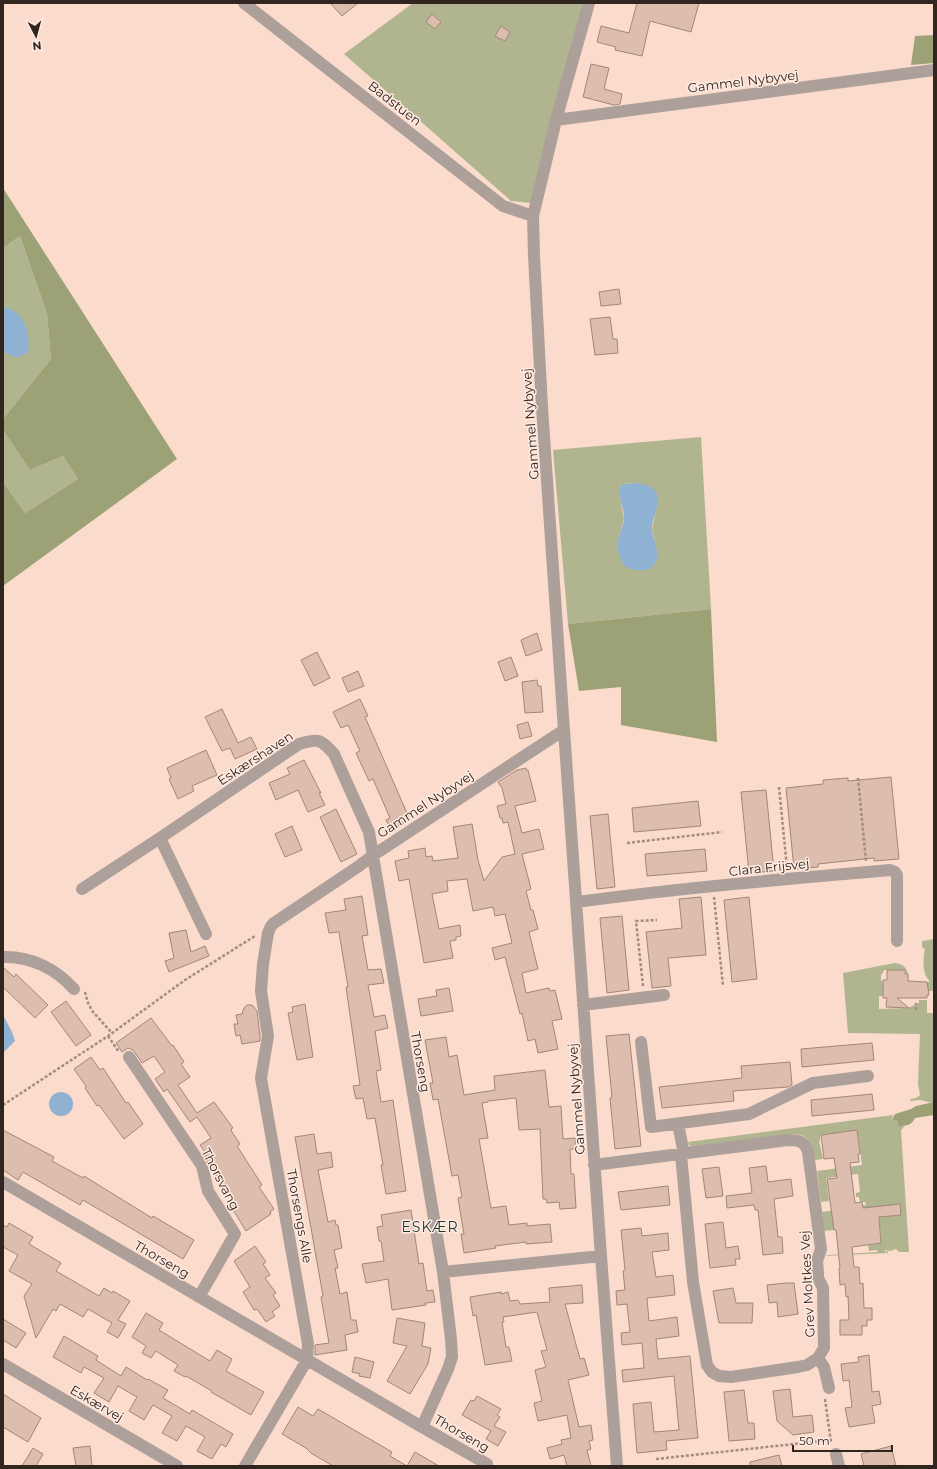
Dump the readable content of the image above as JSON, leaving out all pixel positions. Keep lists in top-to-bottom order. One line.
{"streets":{"street":["Gammel Nybyvej","Badstuen","Eskærshaven","Clara Frijsvej","Thorseng","Thorsvang","Thorsengs Alle","Grev Moltkes Vej","Eskærvej"]},"crossings":[["Gammel Nybyvej","Badstuen"],["Gammel Nybyvej","Eskærshaven"],["Gammel Nybyvej","Clara Frijsvej"],["Gammel Nybyvej","Thorseng"],["Gammel Nybyvej","Thorsengs Alle"],["Gammel Nybyvej","Grev Moltkes Vej"],["Eskærshaven","Thorseng"],["Thorseng","Thorsvang"],["Thorseng","Thorsengs Alle"]],"districts":["ESKÆR"],"scale_bar":"50 m","north":"bottom"}
